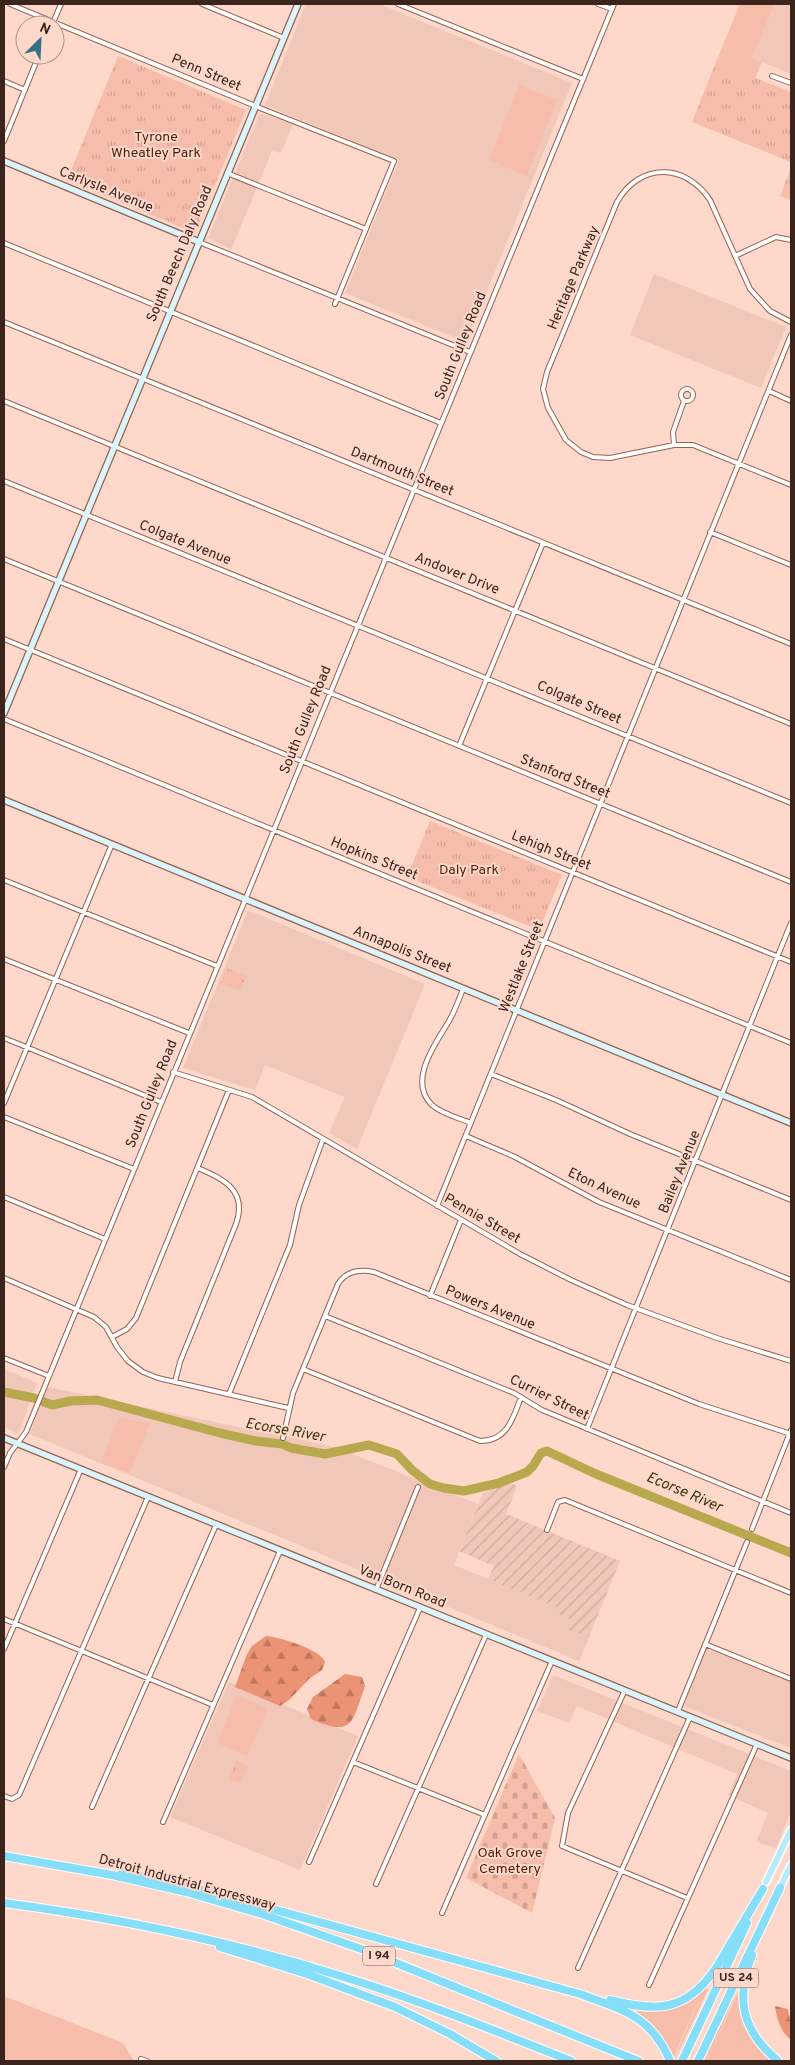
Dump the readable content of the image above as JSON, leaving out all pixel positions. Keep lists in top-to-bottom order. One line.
{"streets":{"highway":["Detroit Industrial Expressway","I 94","US 24"],"main road":["Carlysle Avenue","South Beech Daly Road","Annapolis Street","Van Born Road"],"street":["Penn Street","Heritage Parkway","South Gulley Road","Dartmouth Street","Colgate Avenue","Andover Drive","Colgate Street","Stanford Street","Lehigh Street","Hopkins Street","Westlake Street","Bailey Avenue","Eton Avenue","Pennie Street","Powers Avenue","Currier Street"]},"crossings":[["Penn Street","South Beech Daly Road"],["Carlysle Avenue","South Beech Daly Road"],["South Beech Daly Road","Dartmouth Street"],["South Beech Daly Road","Colgate Avenue"],["South Beech Daly Road","Andover Drive"],["South Beech Daly Road","Stanford Street"],["Heritage Parkway","Westlake Street"],["South Gulley Road","Dartmouth Street"],["South Gulley Road","Colgate Avenue"],["South Gulley Road","Andover Drive"],["South Gulley Road","Colgate Street"],["South Gulley Road","Stanford Street"],["South Gulley Road","Lehigh Street"],["South Gulley Road","Hopkins Street"],["South Gulley Road","Annapolis Street"],["South Gulley Road","Pennie Street"],["South Gulley Road","Van Born Road"],["Dartmouth Street","Westlake Street"],["Colgate Avenue","Colgate Street"],["Andover Drive","Westlake Street"],["Colgate Street","Westlake Street"],["Stanford Street","Westlake Street"],["Lehigh Street","Westlake Street"],["Lehigh Street","Bailey Avenue"],["Hopkins Street","Westlake Street"],["Hopkins Street","Bailey Avenue"],["Annapolis Street","Westlake Street"],["Annapolis Street","Bailey Avenue"],["Westlake Street","Eton Avenue"],["Westlake Street","Pennie Street"],["Bailey Avenue","Eton Avenue"],["Bailey Avenue","Pennie Street"],["Bailey Avenue","Powers Avenue"],["Bailey Avenue","Currier Street"],["Powers Avenue","Currier Street"]],"water":["Ecorse River"],"parks":["Tyrone Wheatley Park","Daly Park","Oak Grove Cemetery"],"north":"top right"}
